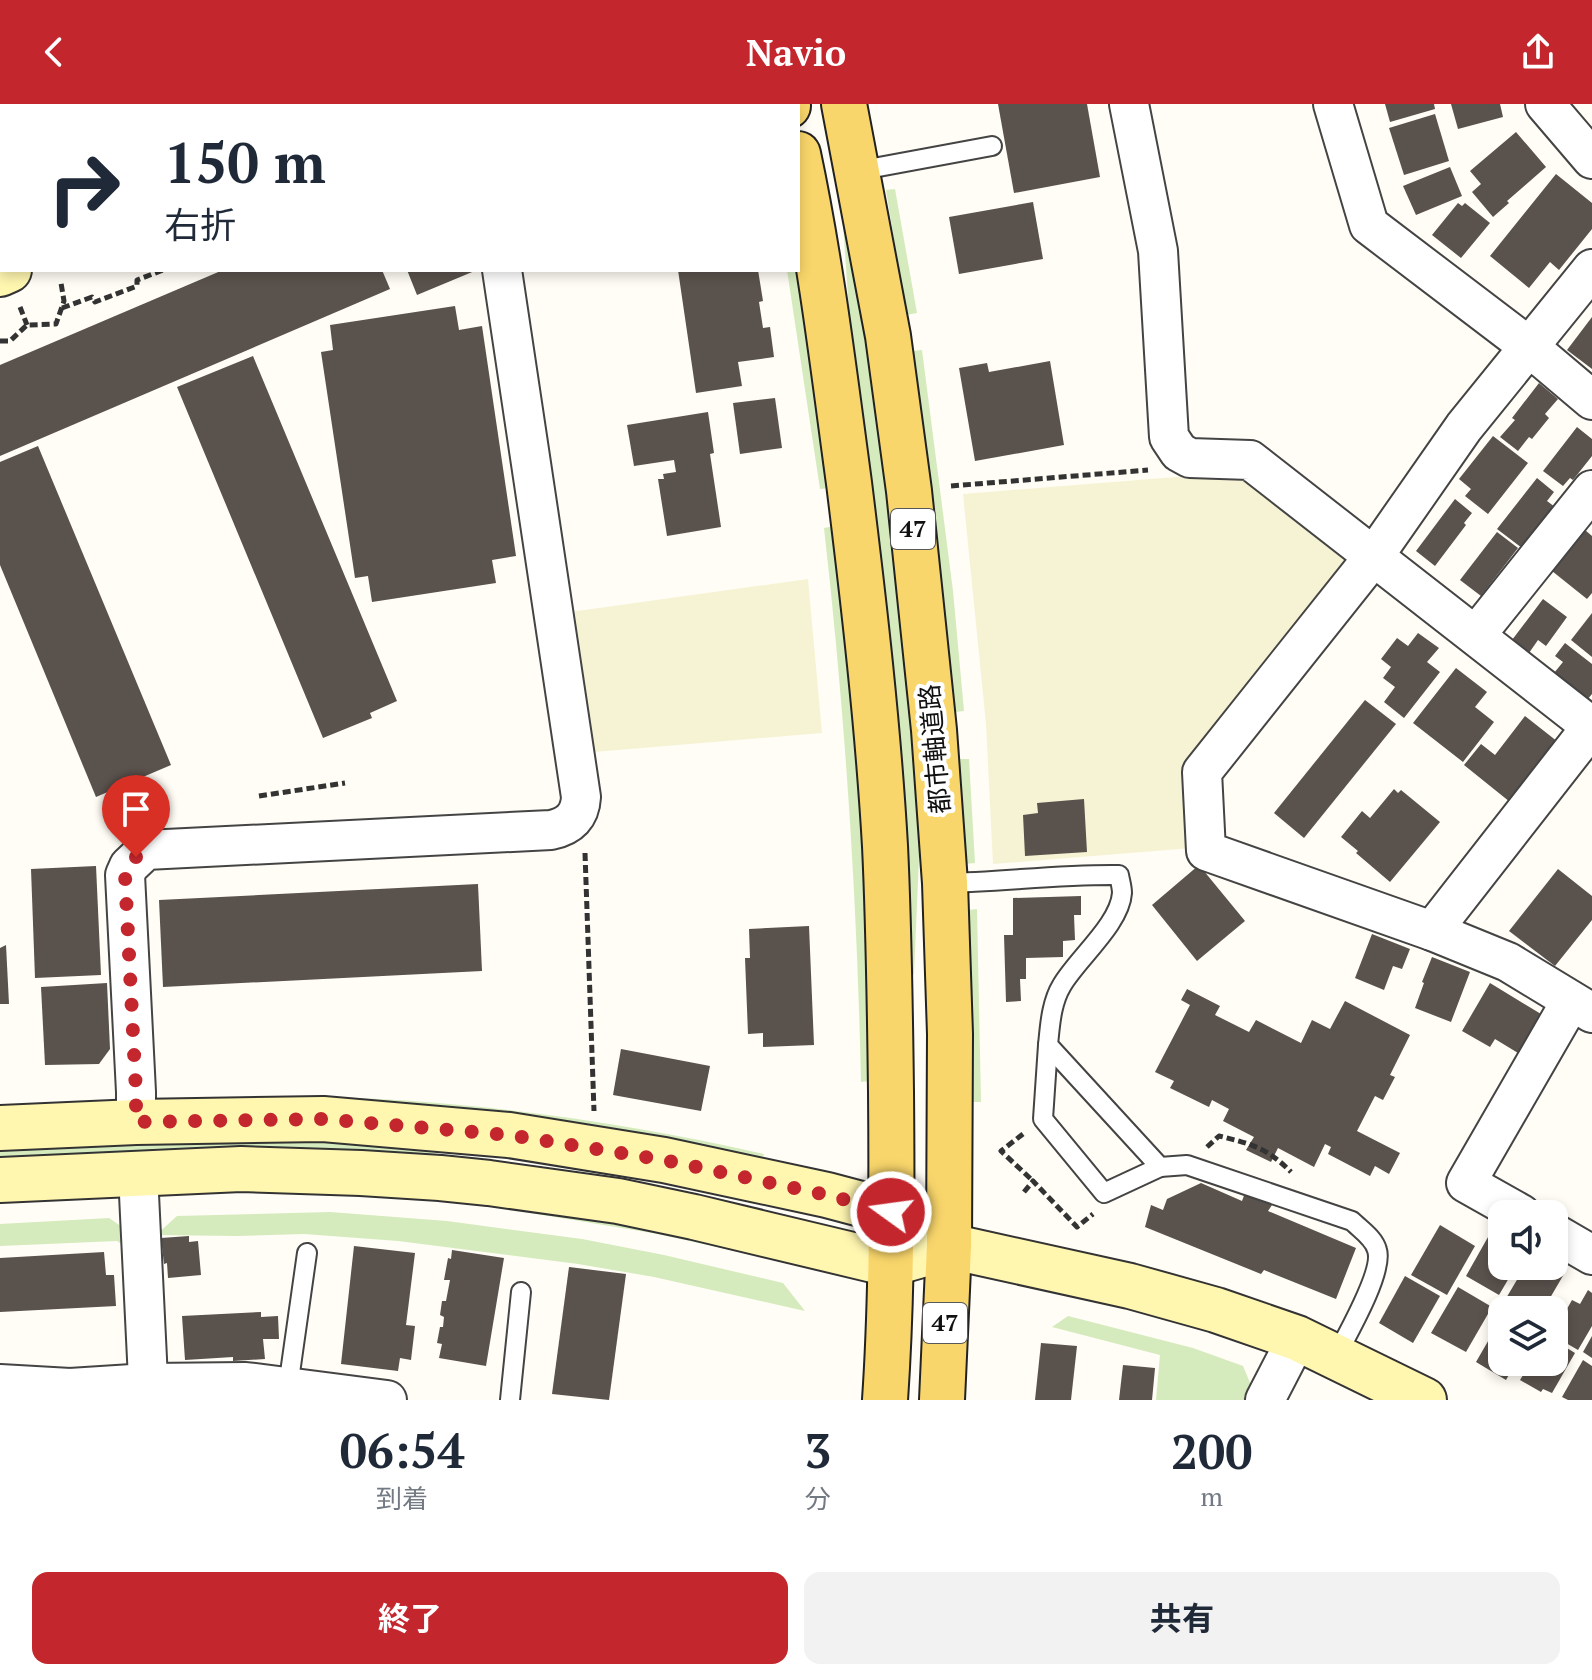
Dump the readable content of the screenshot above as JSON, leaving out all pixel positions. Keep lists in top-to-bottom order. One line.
{"streets":{"main road":["47","都市軸道路"]},"page":{"header":"Navio","turn":["150 m","右折"],"eta":["06:54","到着","3","分","200","m"],"buttons":["終了","共有"]}}
